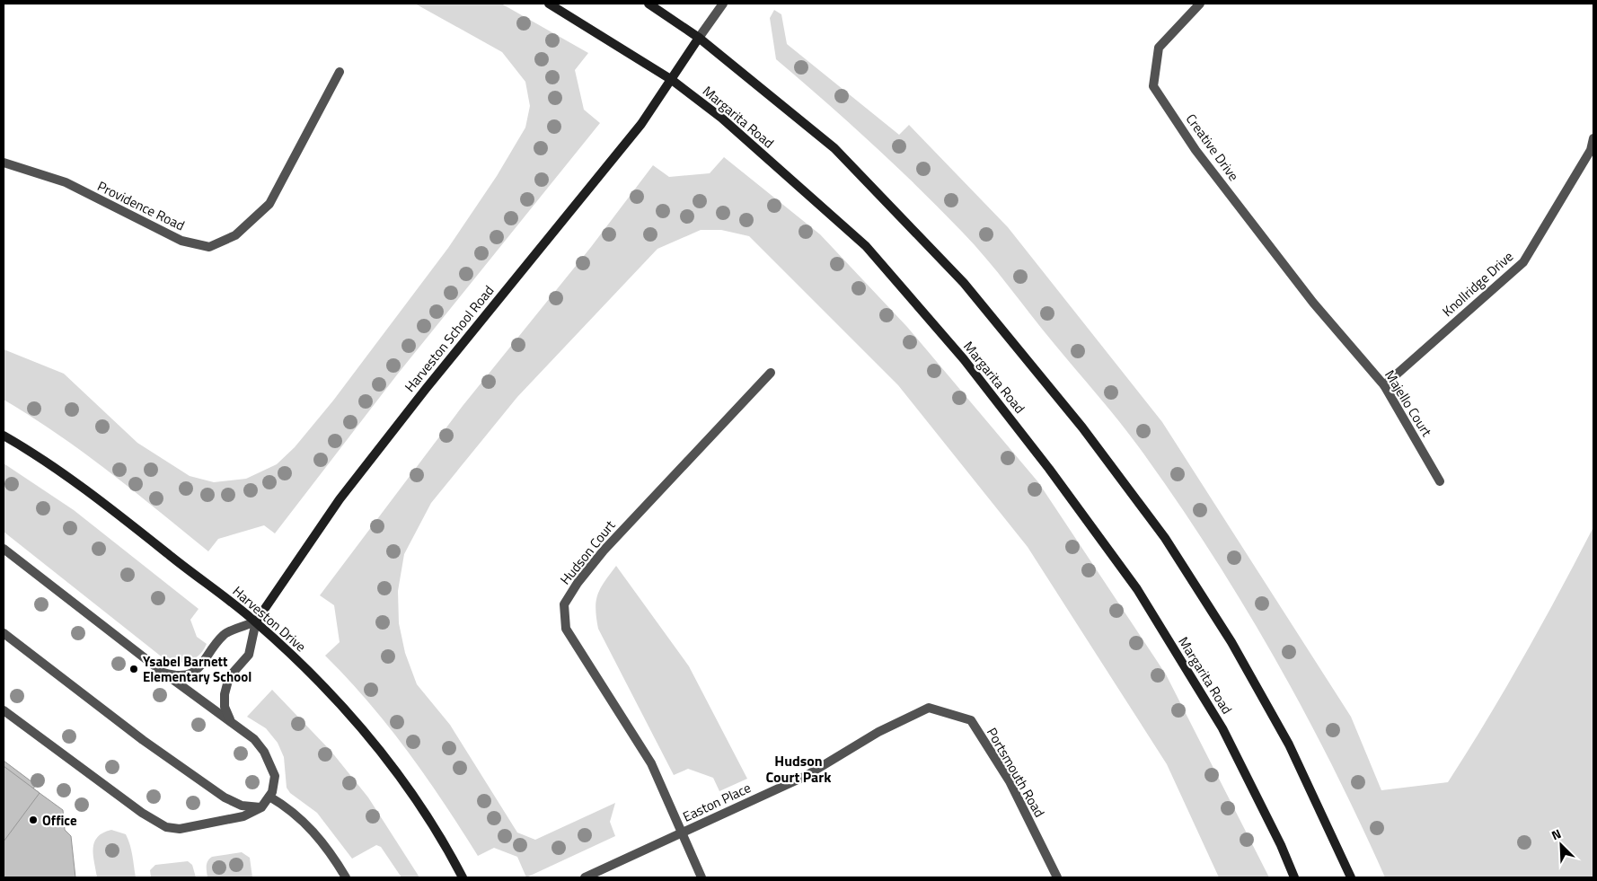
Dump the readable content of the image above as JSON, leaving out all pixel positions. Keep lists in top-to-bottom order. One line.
{"streets":{"main road":["Margarita Road","Harveston School Road","Harveston Drive"],"street":["Creative Drive","Providence Road","Knollridge Drive","Majello Court","Hudson Court","Portsmouth Road","Easton Place"]},"crossings":[["Margarita Road","Harveston School Road"],["Creative Drive","Majello Court"],["Knollridge Drive","Majello Court"],["Harveston School Road","Harveston Drive"],["Hudson Court","Easton Place"],["Portsmouth Road","Easton Place"]],"districts":["Hudson Court Park"],"places":["Ysabel Barnett Elementary School","Office"],"north":"top left"}
